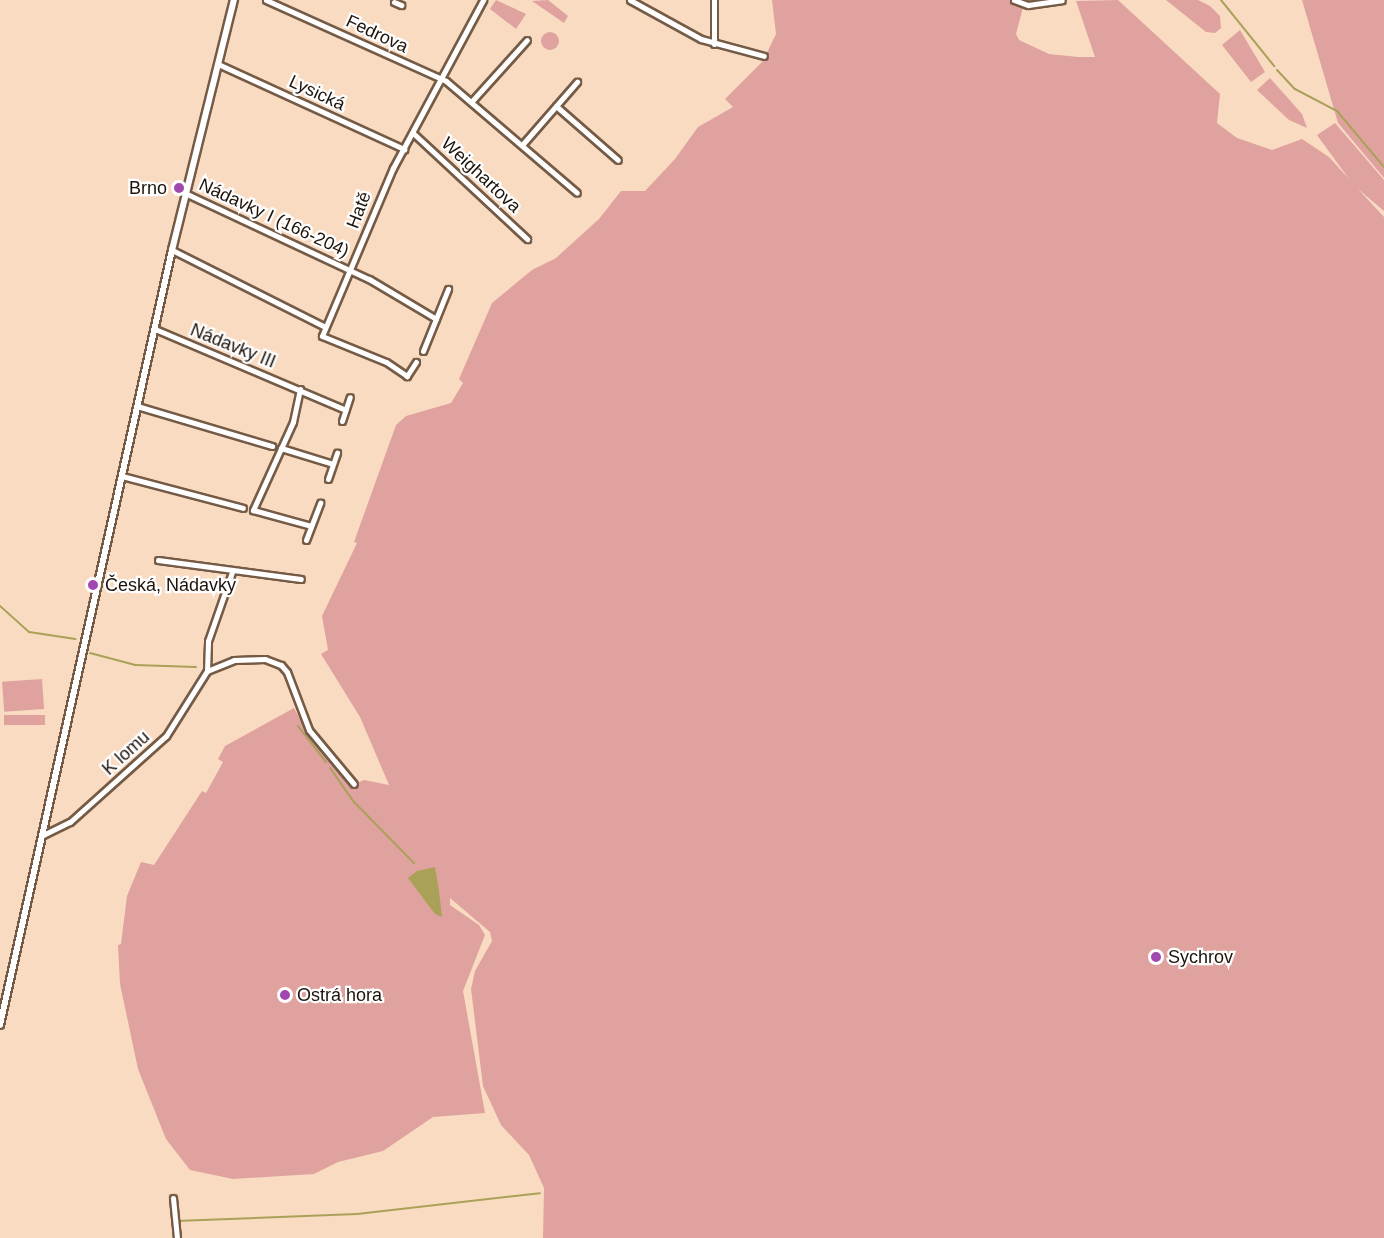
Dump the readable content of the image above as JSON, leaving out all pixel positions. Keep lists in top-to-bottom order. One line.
{"streets":{"street":["Fedrova","Lysická","Weighartova","Hatě","Nádavky I (166-204)","Nádavky III","K lomu"]},"crossings":[["Fedrova","Hatě"],["Lysická","Hatě"],["Weighartova","Hatě"],["Hatě","Nádavky I (166-204)"]],"places":["Brno","Česká, Nádavky","Sychrov","Ostrá hora"]}
